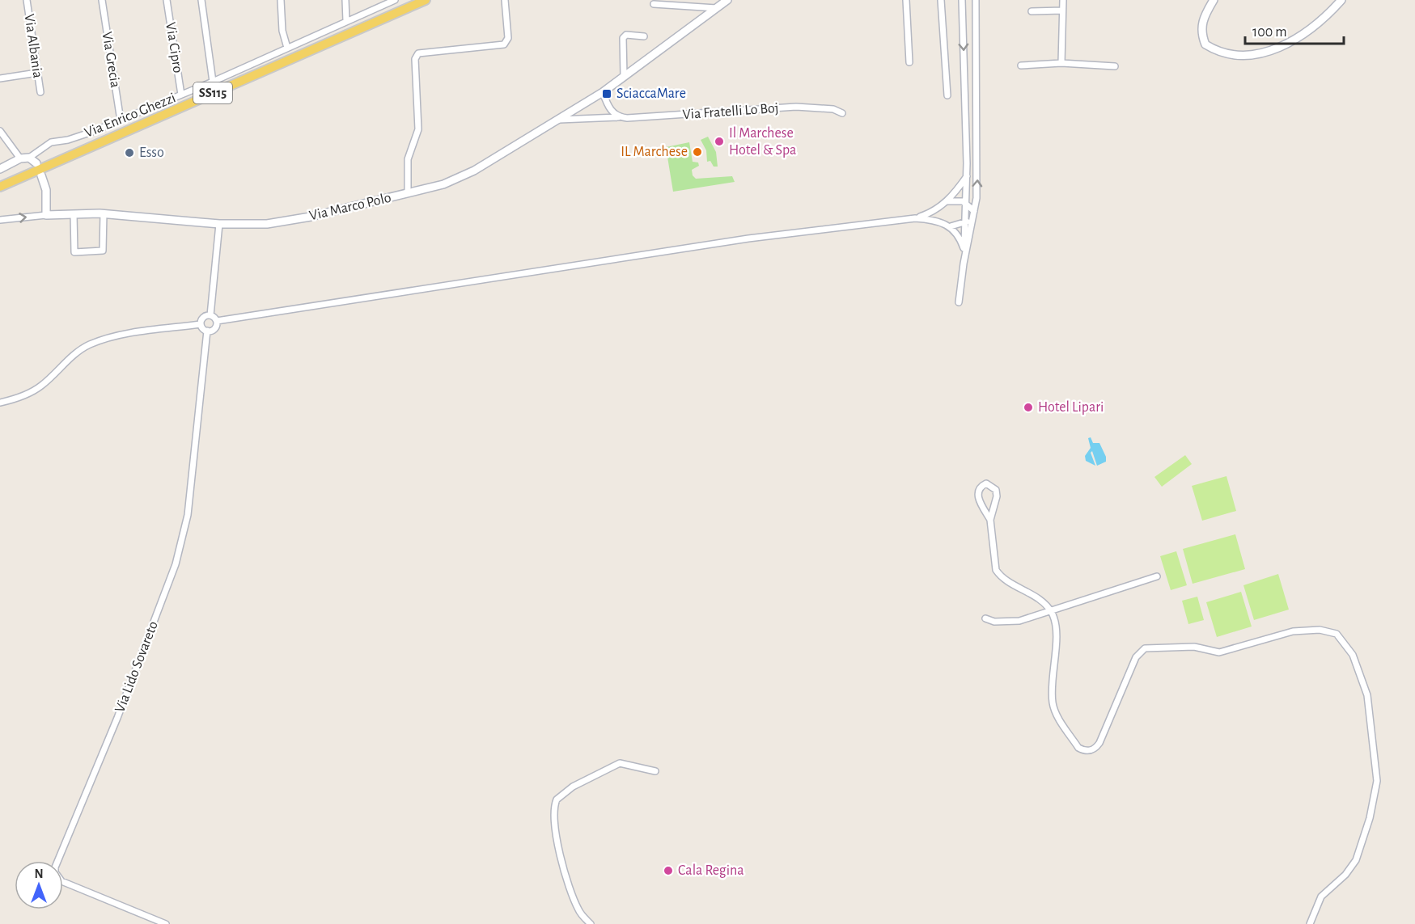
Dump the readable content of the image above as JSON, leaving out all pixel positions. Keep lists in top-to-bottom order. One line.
{"streets":{"main road":["SS115"],"street":["Via Albania","Via Cipro","Via Grecia","Via Fratelli Lo Boj","Via Enrico Ghezzi","Via Marco Polo","Via Lido Sovareto"]},"crossings":[["Via Cipro","Via Enrico Ghezzi"],["Via Grecia","Via Enrico Ghezzi"],["Via Fratelli Lo Boj","Via Marco Polo"]],"places":{"transit":["SciaccaMare"],"other":["Il Marchese Hotel & Spa","IL Marchese","Esso","Hotel Lipari","Cala Regina"]},"scale_bar":"100 m","north":"top"}
